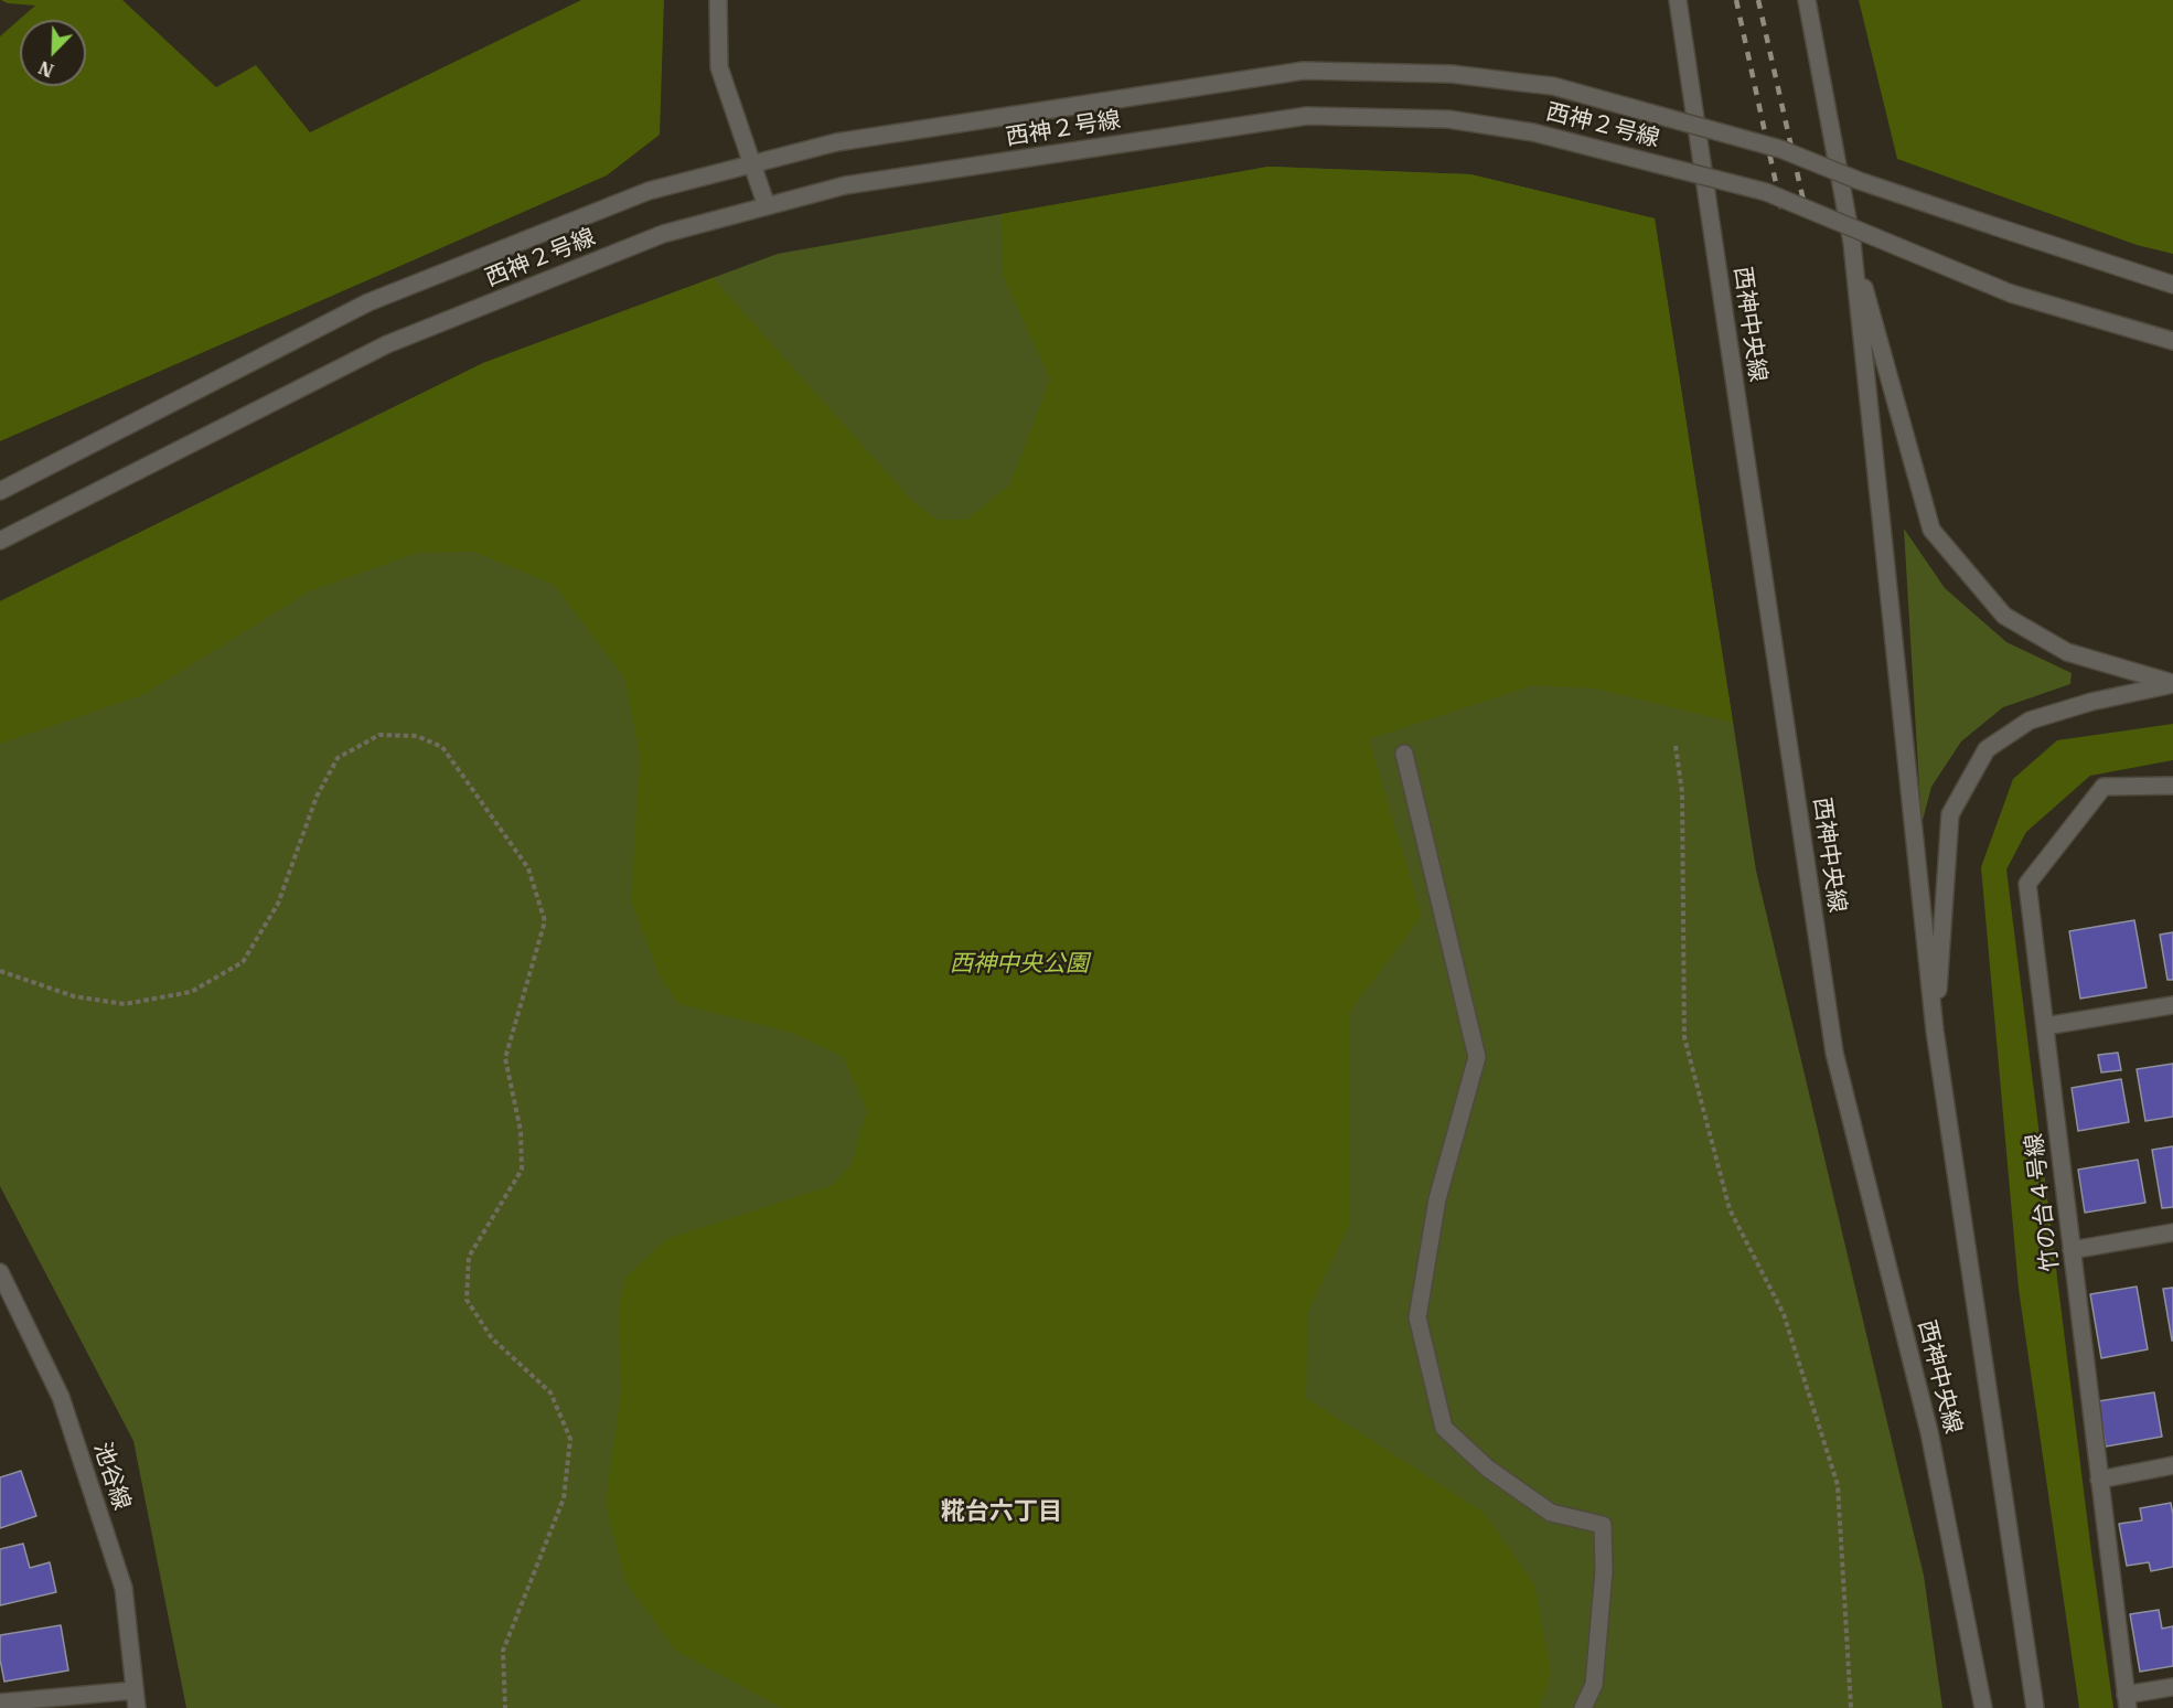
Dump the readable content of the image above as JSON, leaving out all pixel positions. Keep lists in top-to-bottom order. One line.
{"streets":{"street":["西神２号線","西神中央線","竹の台４号線","池谷線"]},"districts":["糀台六丁目"],"parks":["西神中央公園"],"north":"bottom left"}
